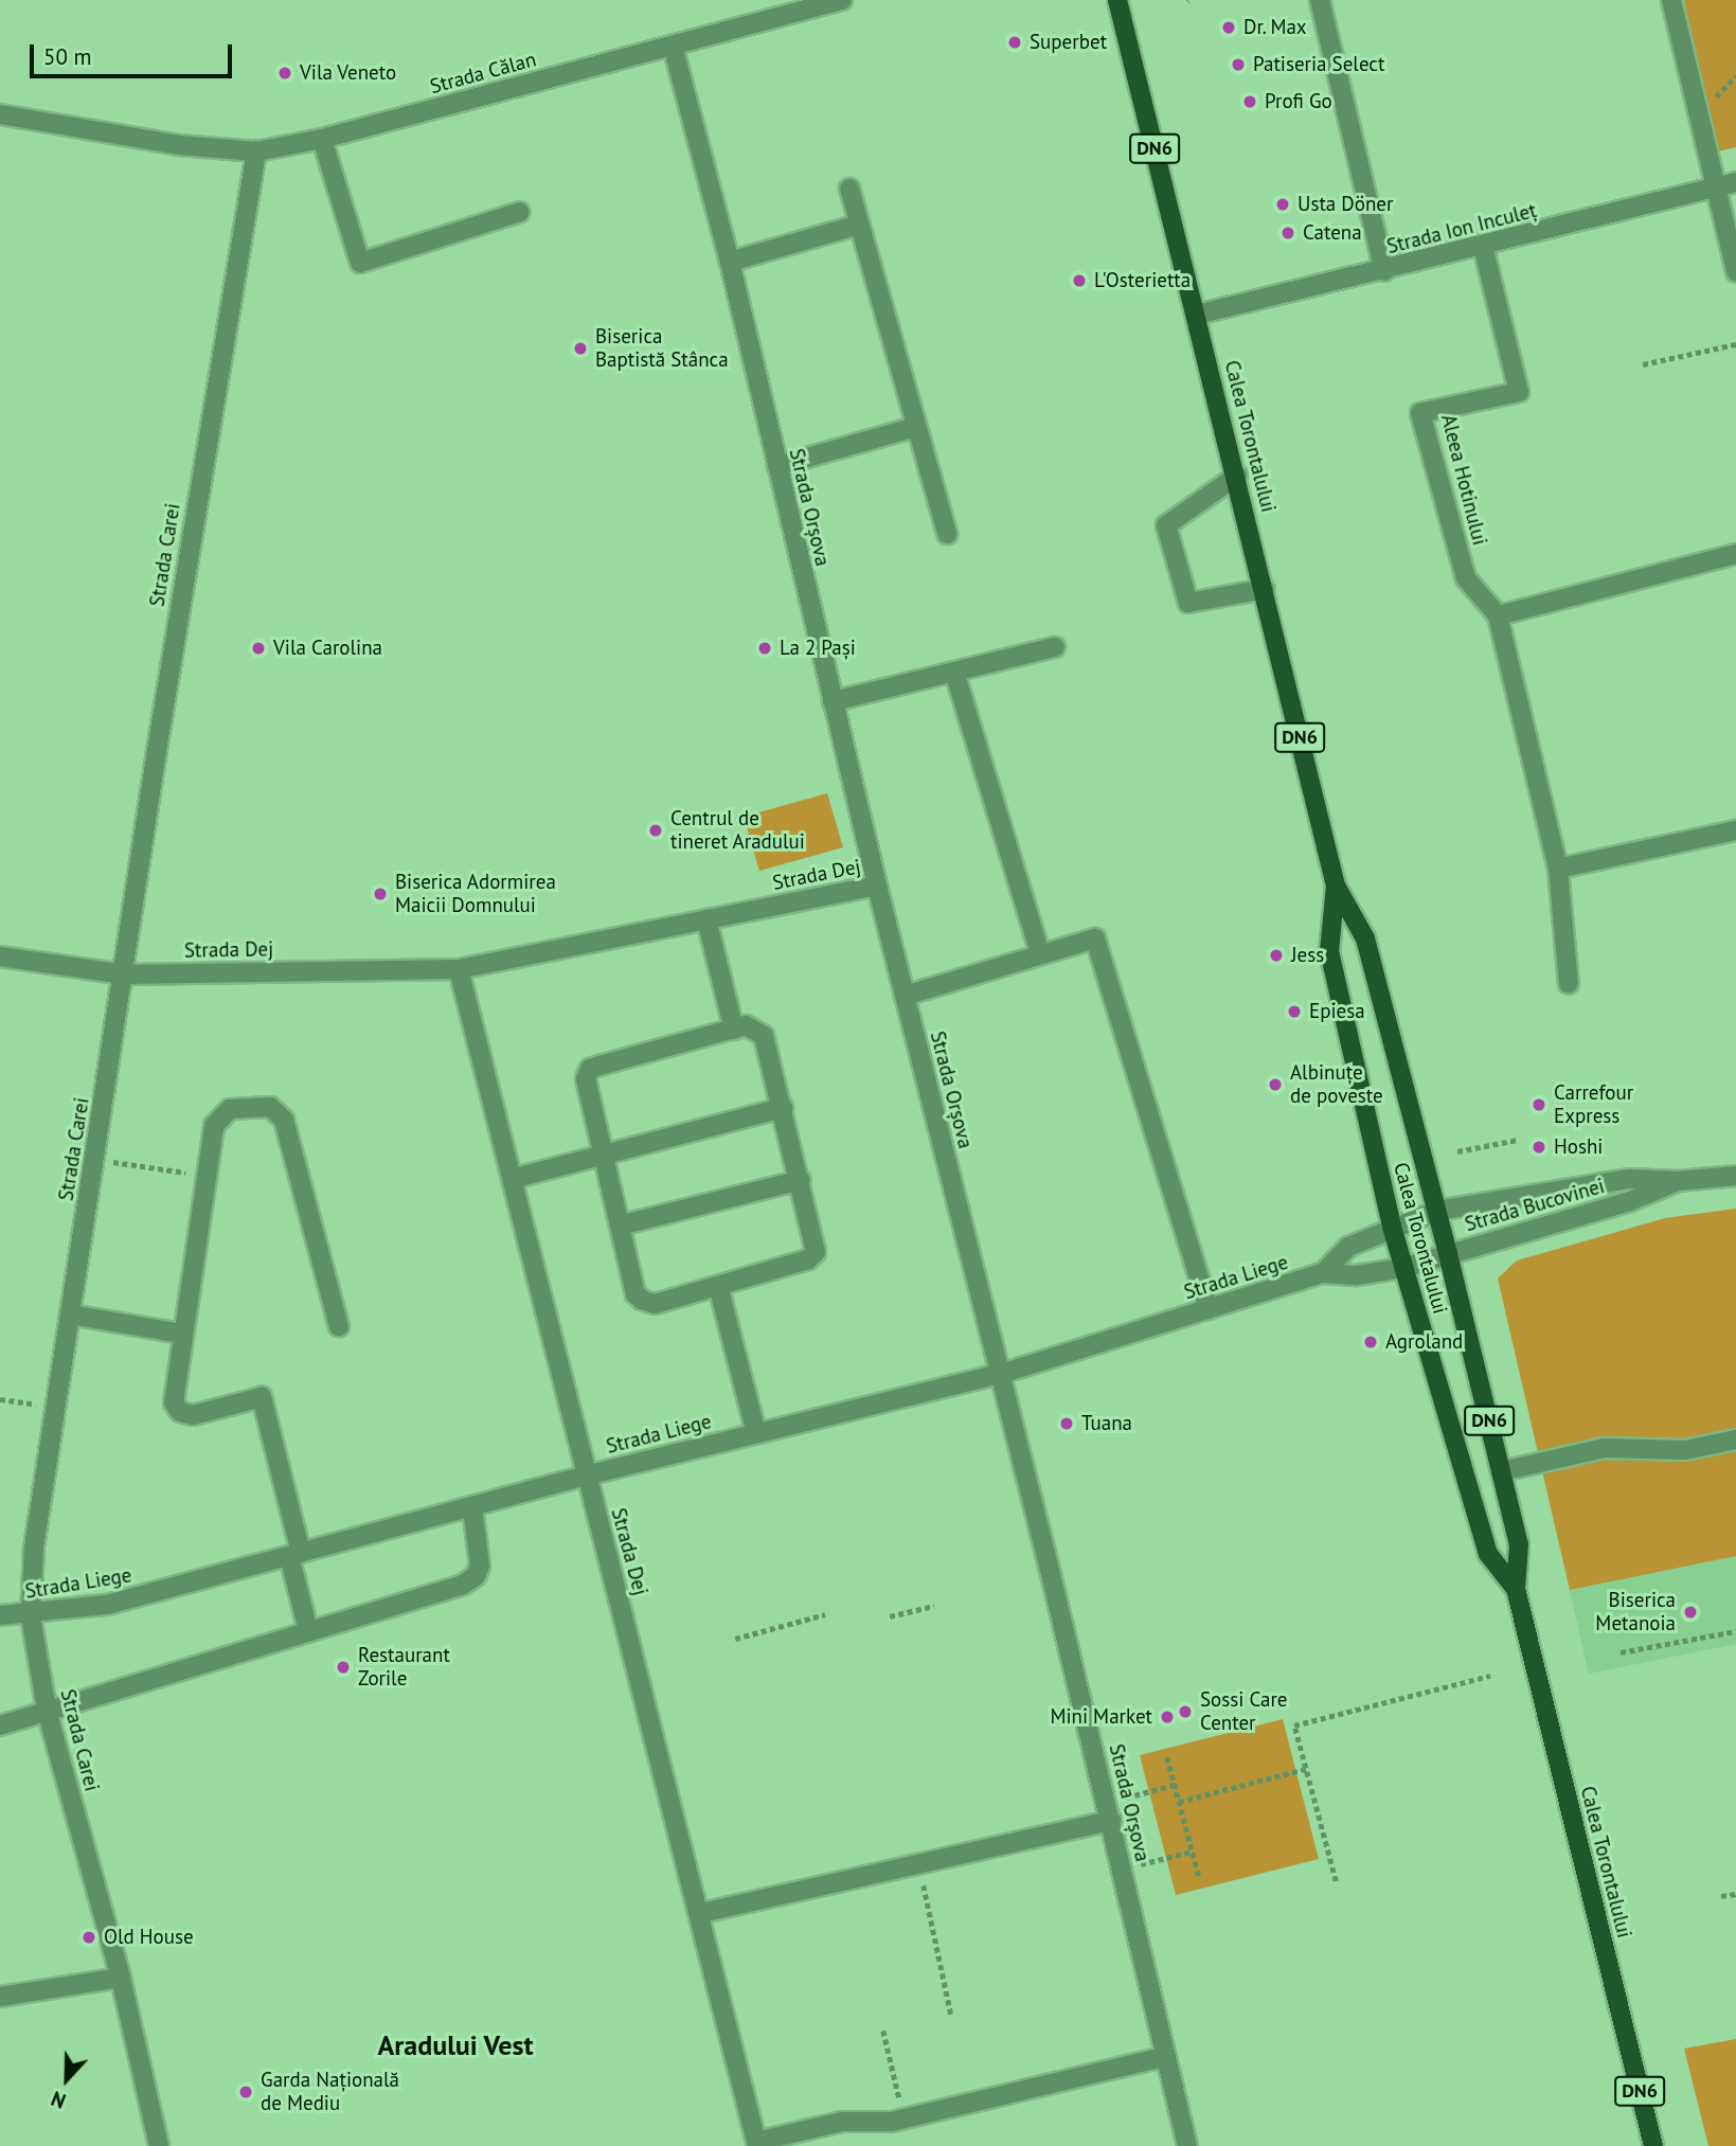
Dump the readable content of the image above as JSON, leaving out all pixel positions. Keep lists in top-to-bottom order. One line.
{"streets":{"main road":["DN6","Calea Torontalului"],"street":["Strada Călan","Strada Ion Inculeț","Aleea Hotinului","Strada Orșova","Strada Carei","Strada Dej","Strada Bucovinei","Strada Liege"]},"crossings":[["Strada Călan","Strada Orșova"],["Strada Călan","Strada Carei"],["Strada Ion Inculeț","Calea Torontalului"],["Strada Ion Inculeț","Aleea Hotinului"],["Calea Torontalului","Strada Bucovinei"],["Calea Torontalului","Strada Liege"],["Strada Orșova","Strada Dej"],["Strada Orșova","Strada Liege"],["Strada Carei","Strada Dej"],["Strada Carei","Strada Liege"],["Strada Dej","Strada Liege"],["Strada Bucovinei","Strada Liege"]],"districts":["Aradului Vest"],"places":["Dr. Max","Superbet","Patiseria Select","Vila Veneto","Profi Go","Usta Döner","Catena","L'Osterietta","Biserica Baptistă Stânca","Vila Carolina","La 2 Pași","Centrul de tineret Aradului","Biserica Adormirea Maicii Domnului","Jess","Epiesa","Albinuțe de poveste","Carrefour Express","Hoshi","Agroland","Tuana","Biserica Metanoia","Restaurant Zorile","Sossi Care Center","Mini Market","Old House","Garda Națională de Mediu"],"scale_bar":"50 m","north":"bottom"}
